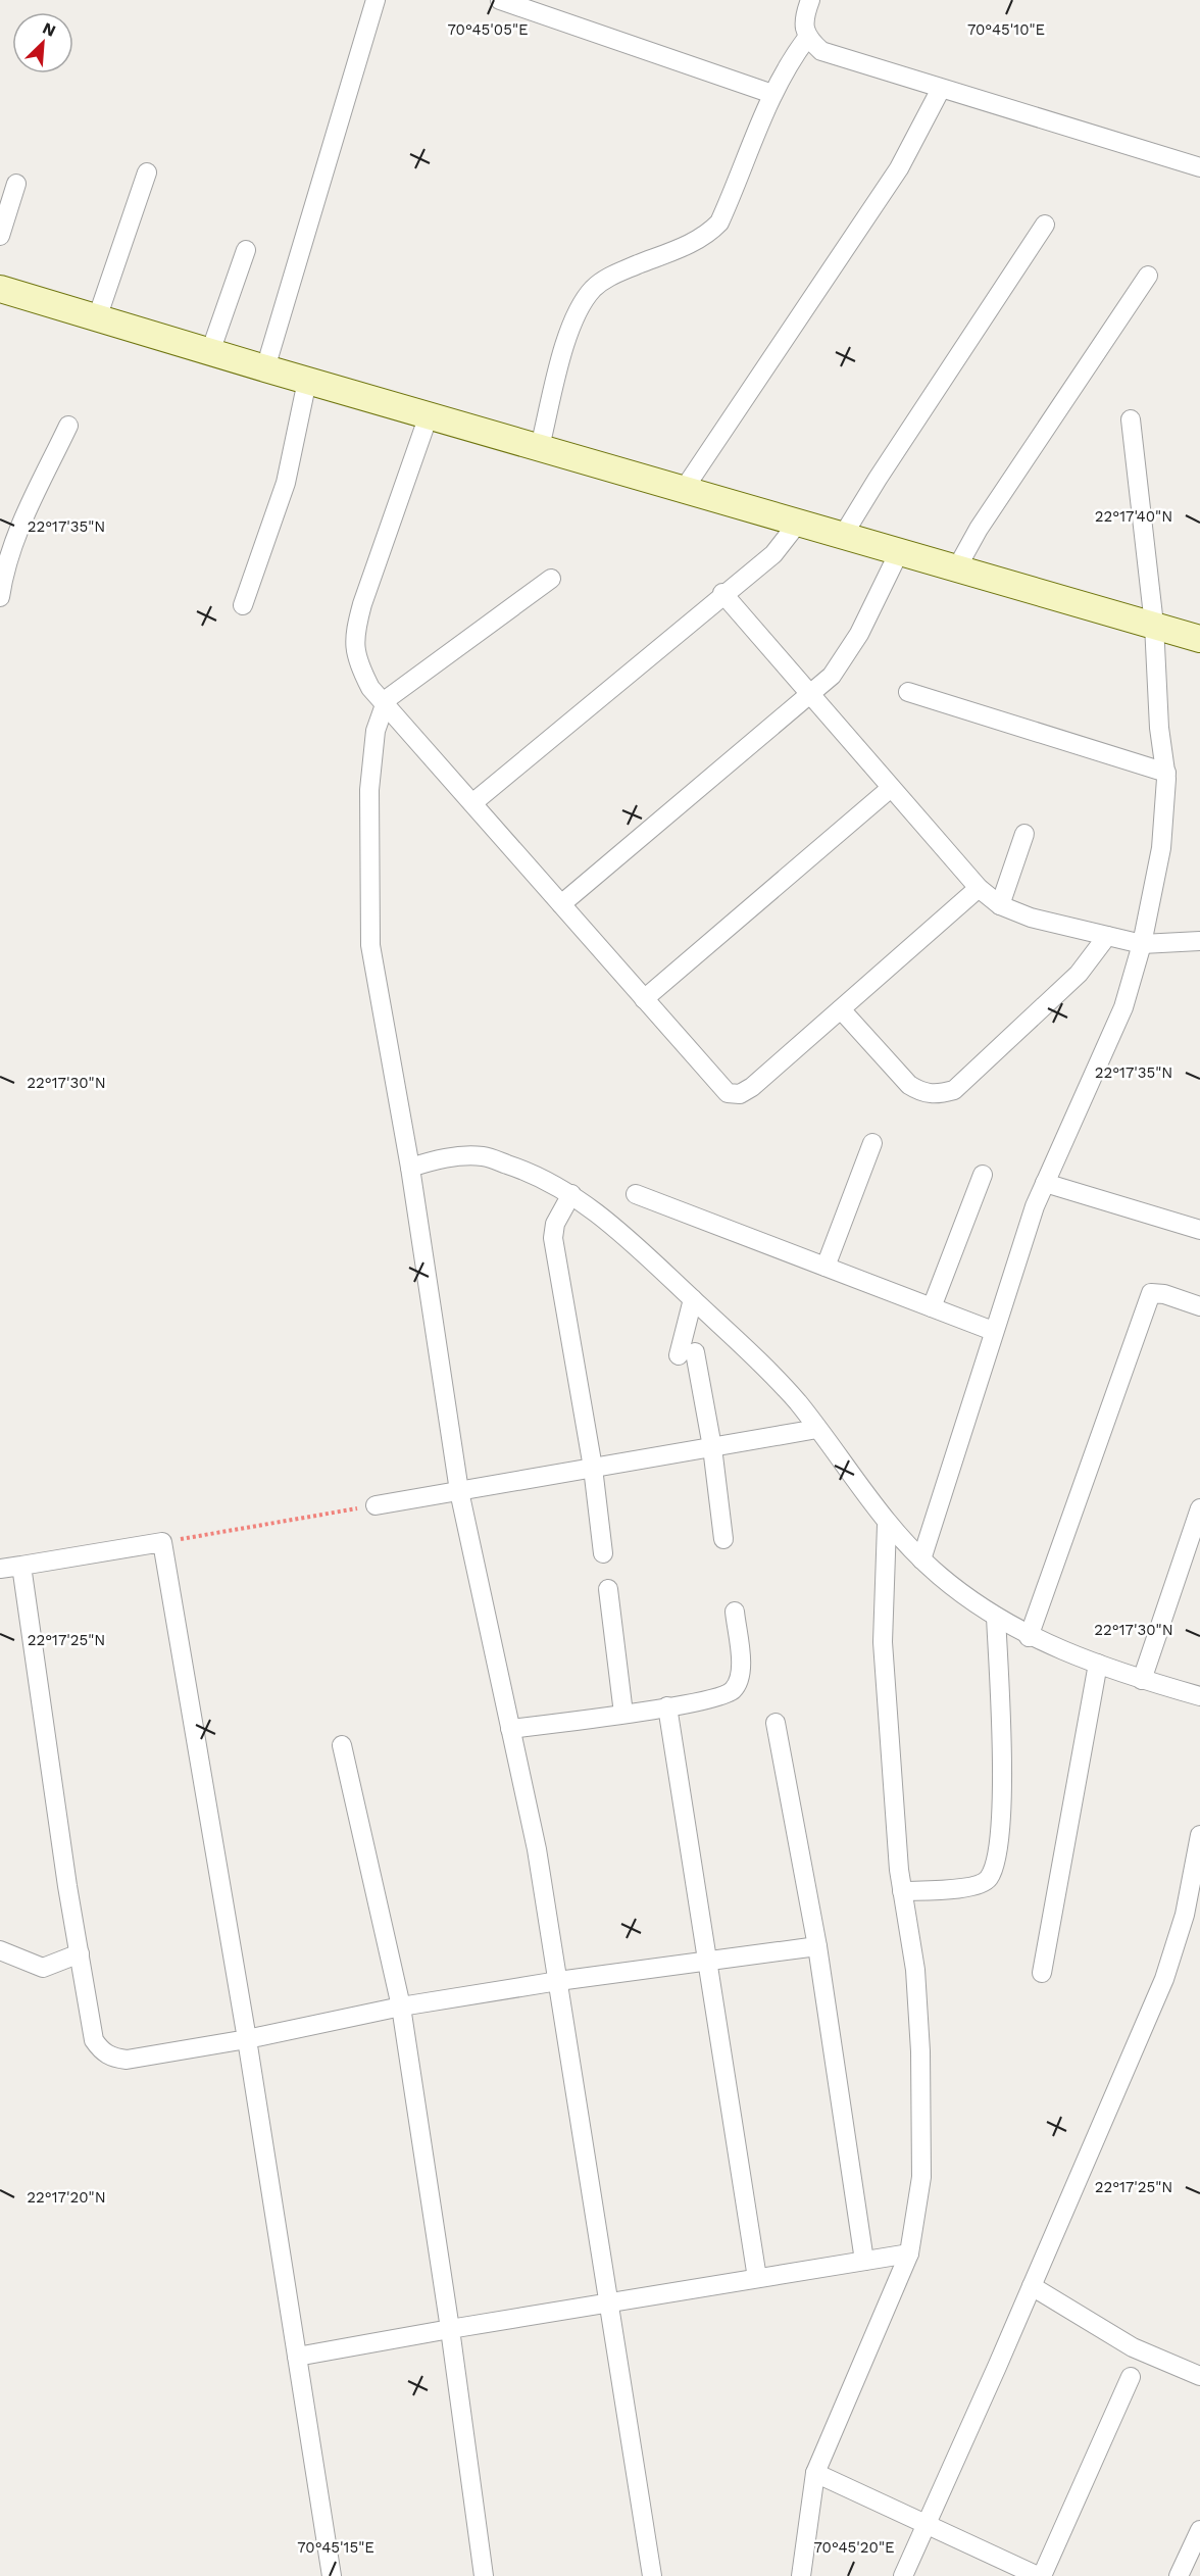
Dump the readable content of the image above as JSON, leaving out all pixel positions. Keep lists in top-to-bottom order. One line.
{"north":"top right","coordinates":["70°45'05\"E","70°45'10\"E","22°17'40\"N","22°17'35\"N","22°17'30\"N","22°17'25\"N","22°17'20\"N","70°45'15\"E","70°45'20\"E"]}
